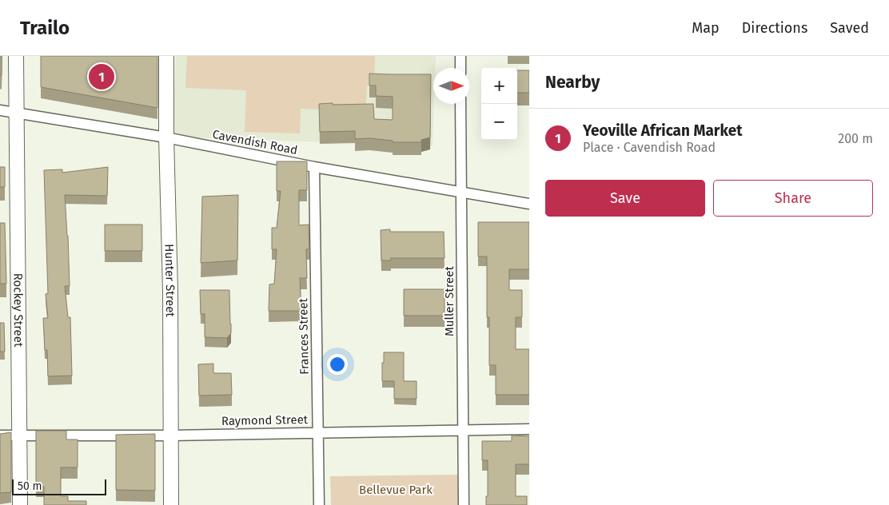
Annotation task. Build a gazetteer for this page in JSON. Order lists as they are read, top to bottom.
{
  "streets": {
    "main road": ["Hunter Street", "Rockey Street"],
    "street": [
      "Cavendish Road",
      "Muller Street",
      "Frances Street",
      "Raymond Street"
    ]
  },
  "crossings": [
    ["Cavendish Road", "Hunter Street"],
    ["Cavendish Road", "Muller Street"],
    ["Cavendish Road", "Rockey Street"],
    ["Cavendish Road", "Frances Street"],
    ["Hunter Street", "Raymond Street"],
    ["Muller Street", "Raymond Street"],
    ["Rockey Street", "Raymond Street"],
    ["Frances Street", "Raymond Street"]
  ],
  "parks": ["Bellevue Park"],
  "scale_bar": "50 m",
  "north": "right",
  "page": {
    "header": "Trailo",
    "nav": ["Map", "Directions", "Saved"],
    "heading": "Nearby",
    "pins": "1",
    "map_buttons": ["+", "−"],
    "list": [
      {
        "mark": "1",
        "name": "Yeoville African Market",
        "note": "Place · Cavendish Road",
        "value": "200 m"
      }
    ],
    "buttons": ["Save", "Share"],
    "scale": "50 m"
  }
}
